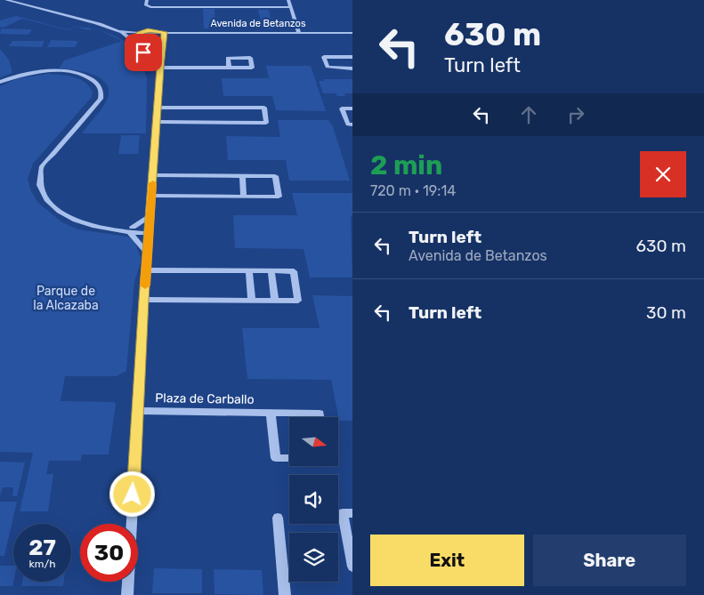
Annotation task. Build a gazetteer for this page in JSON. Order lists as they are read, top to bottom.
{
  "streets": {
    "street": ["Avenida de Betanzos", "Plaza de Carballo"]
  },
  "parks": ["Parque de la Alcazaba"],
  "north": "right",
  "page": {
    "turn": ["630 m", "Turn left"],
    "heading": ["2 min", "720 m · 19:14"],
    "list": [
      {
        "name": "Turn left",
        "note": "Avenida de Betanzos",
        "value": "630 m"
      },
      {
        "name": "Turn left",
        "value": "30 m"
      }
    ],
    "speed": "27 km/h",
    "limit": "30",
    "buttons": ["Exit", "Share"]
  }
}
